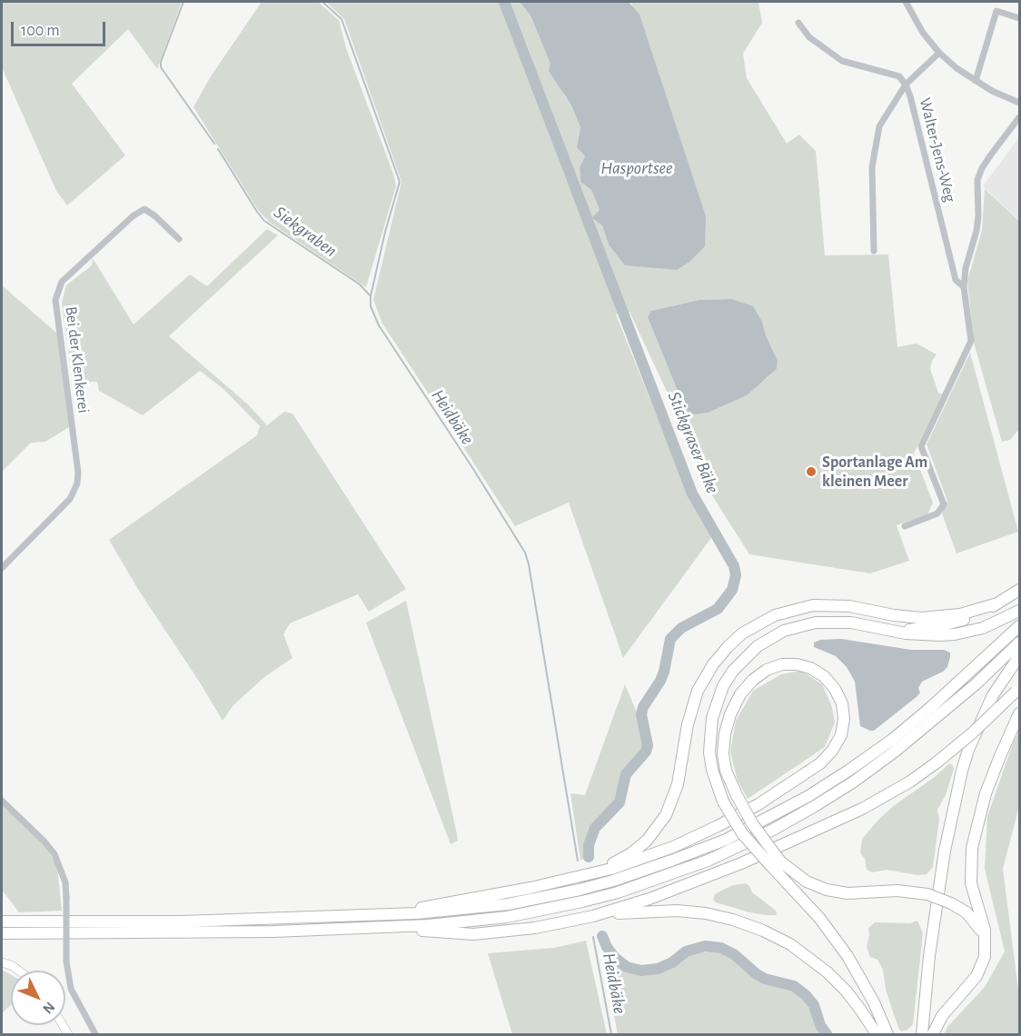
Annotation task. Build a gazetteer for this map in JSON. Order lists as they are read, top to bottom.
{
  "streets": {
    "street": ["Walter-Jens-Weg", "Bei der Klenkerei"]
  },
  "water": [
    "Hasportsee",
    "Siekgraben",
    "Heidbäke",
    "Stickgraser Bäke"
  ],
  "places": ["Sportanlage Am kleinen Meer"],
  "scale_bar": "100 m",
  "north": "bottom right"
}
